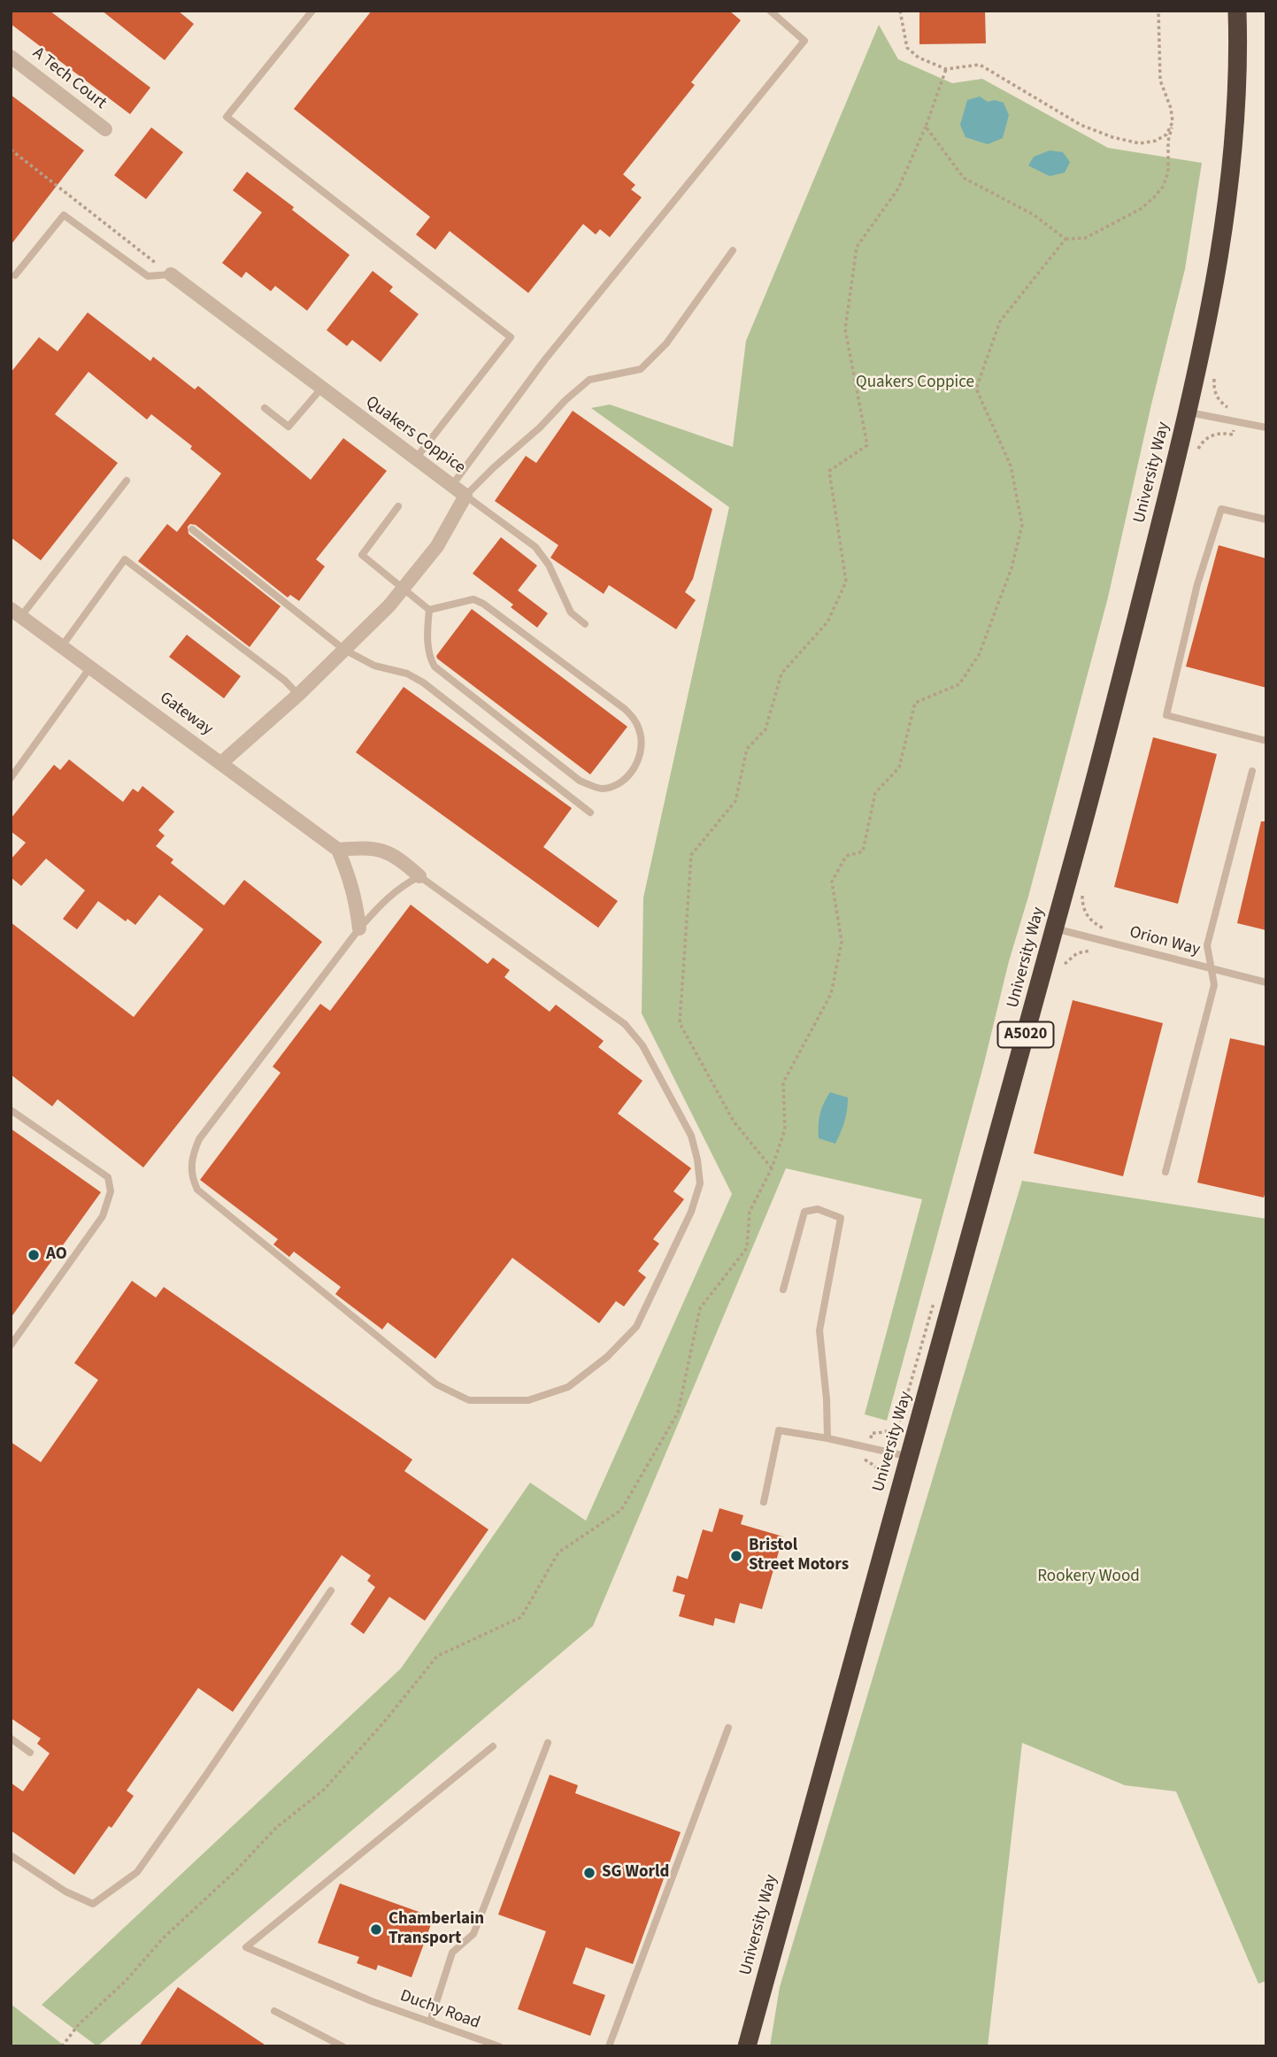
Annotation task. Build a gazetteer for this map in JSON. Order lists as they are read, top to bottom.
{
  "streets": {
    "highway": ["University Way", "A5020"],
    "street": ["A Tech Court", "Quakers Coppice", "Gateway"],
    "lane": ["Orion Way", "Duchy Road"]
  },
  "crossings": [
    ["Quakers Coppice", "Gateway"],
    ["University Way", "Orion Way"]
  ],
  "parks": ["Quakers Coppice", "Rookery Wood"],
  "places": [
    "AO",
    "Bristol Street Motors",
    "SG World",
    "Chamberlain Transport"
  ]
}
